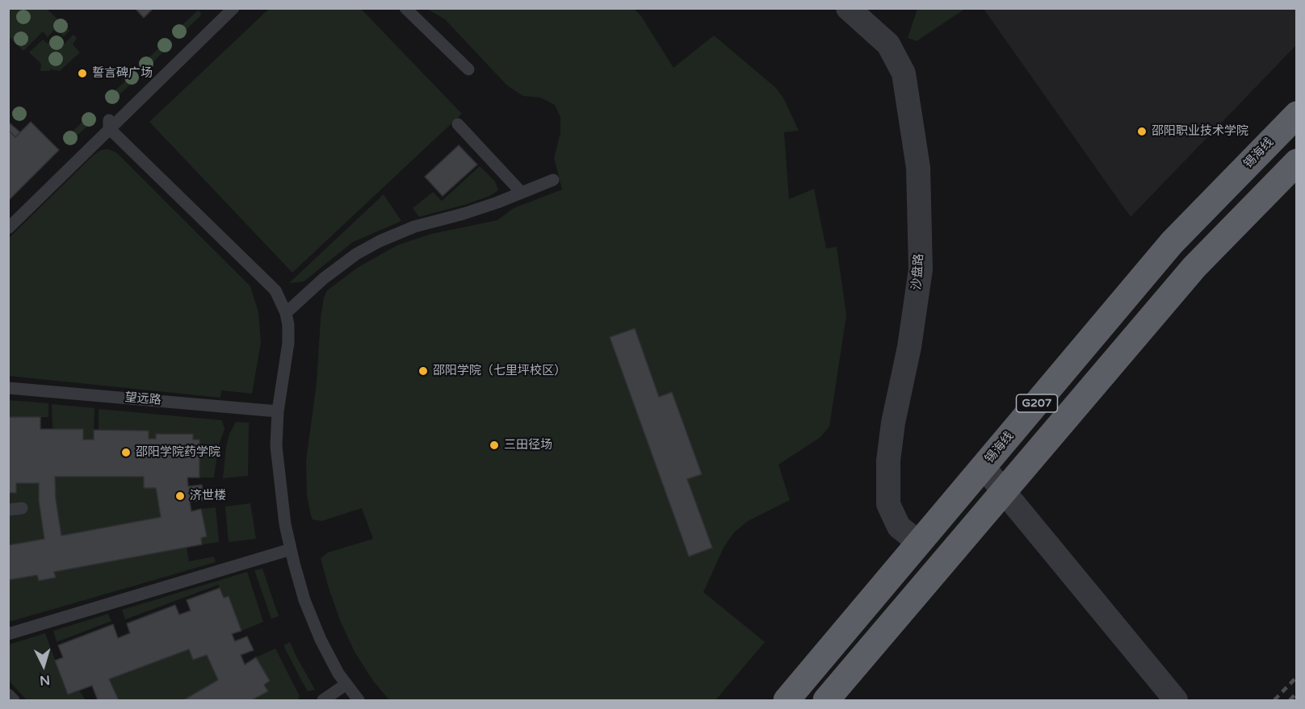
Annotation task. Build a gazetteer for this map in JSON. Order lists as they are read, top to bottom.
{
  "streets": {
    "highway": ["锡海线", "G207"],
    "street": ["沙盘路"],
    "lane": ["望远路"]
  },
  "crossings": [
    ["锡海线", "沙盘路"]
  ],
  "places": [
    "誓言碑广场",
    "邵阳职业技术学院",
    "邵阳学院（七里坪校区）",
    "三田径场",
    "邵阳学院药学院",
    "济世楼"
  ],
  "north": "bottom"
}
